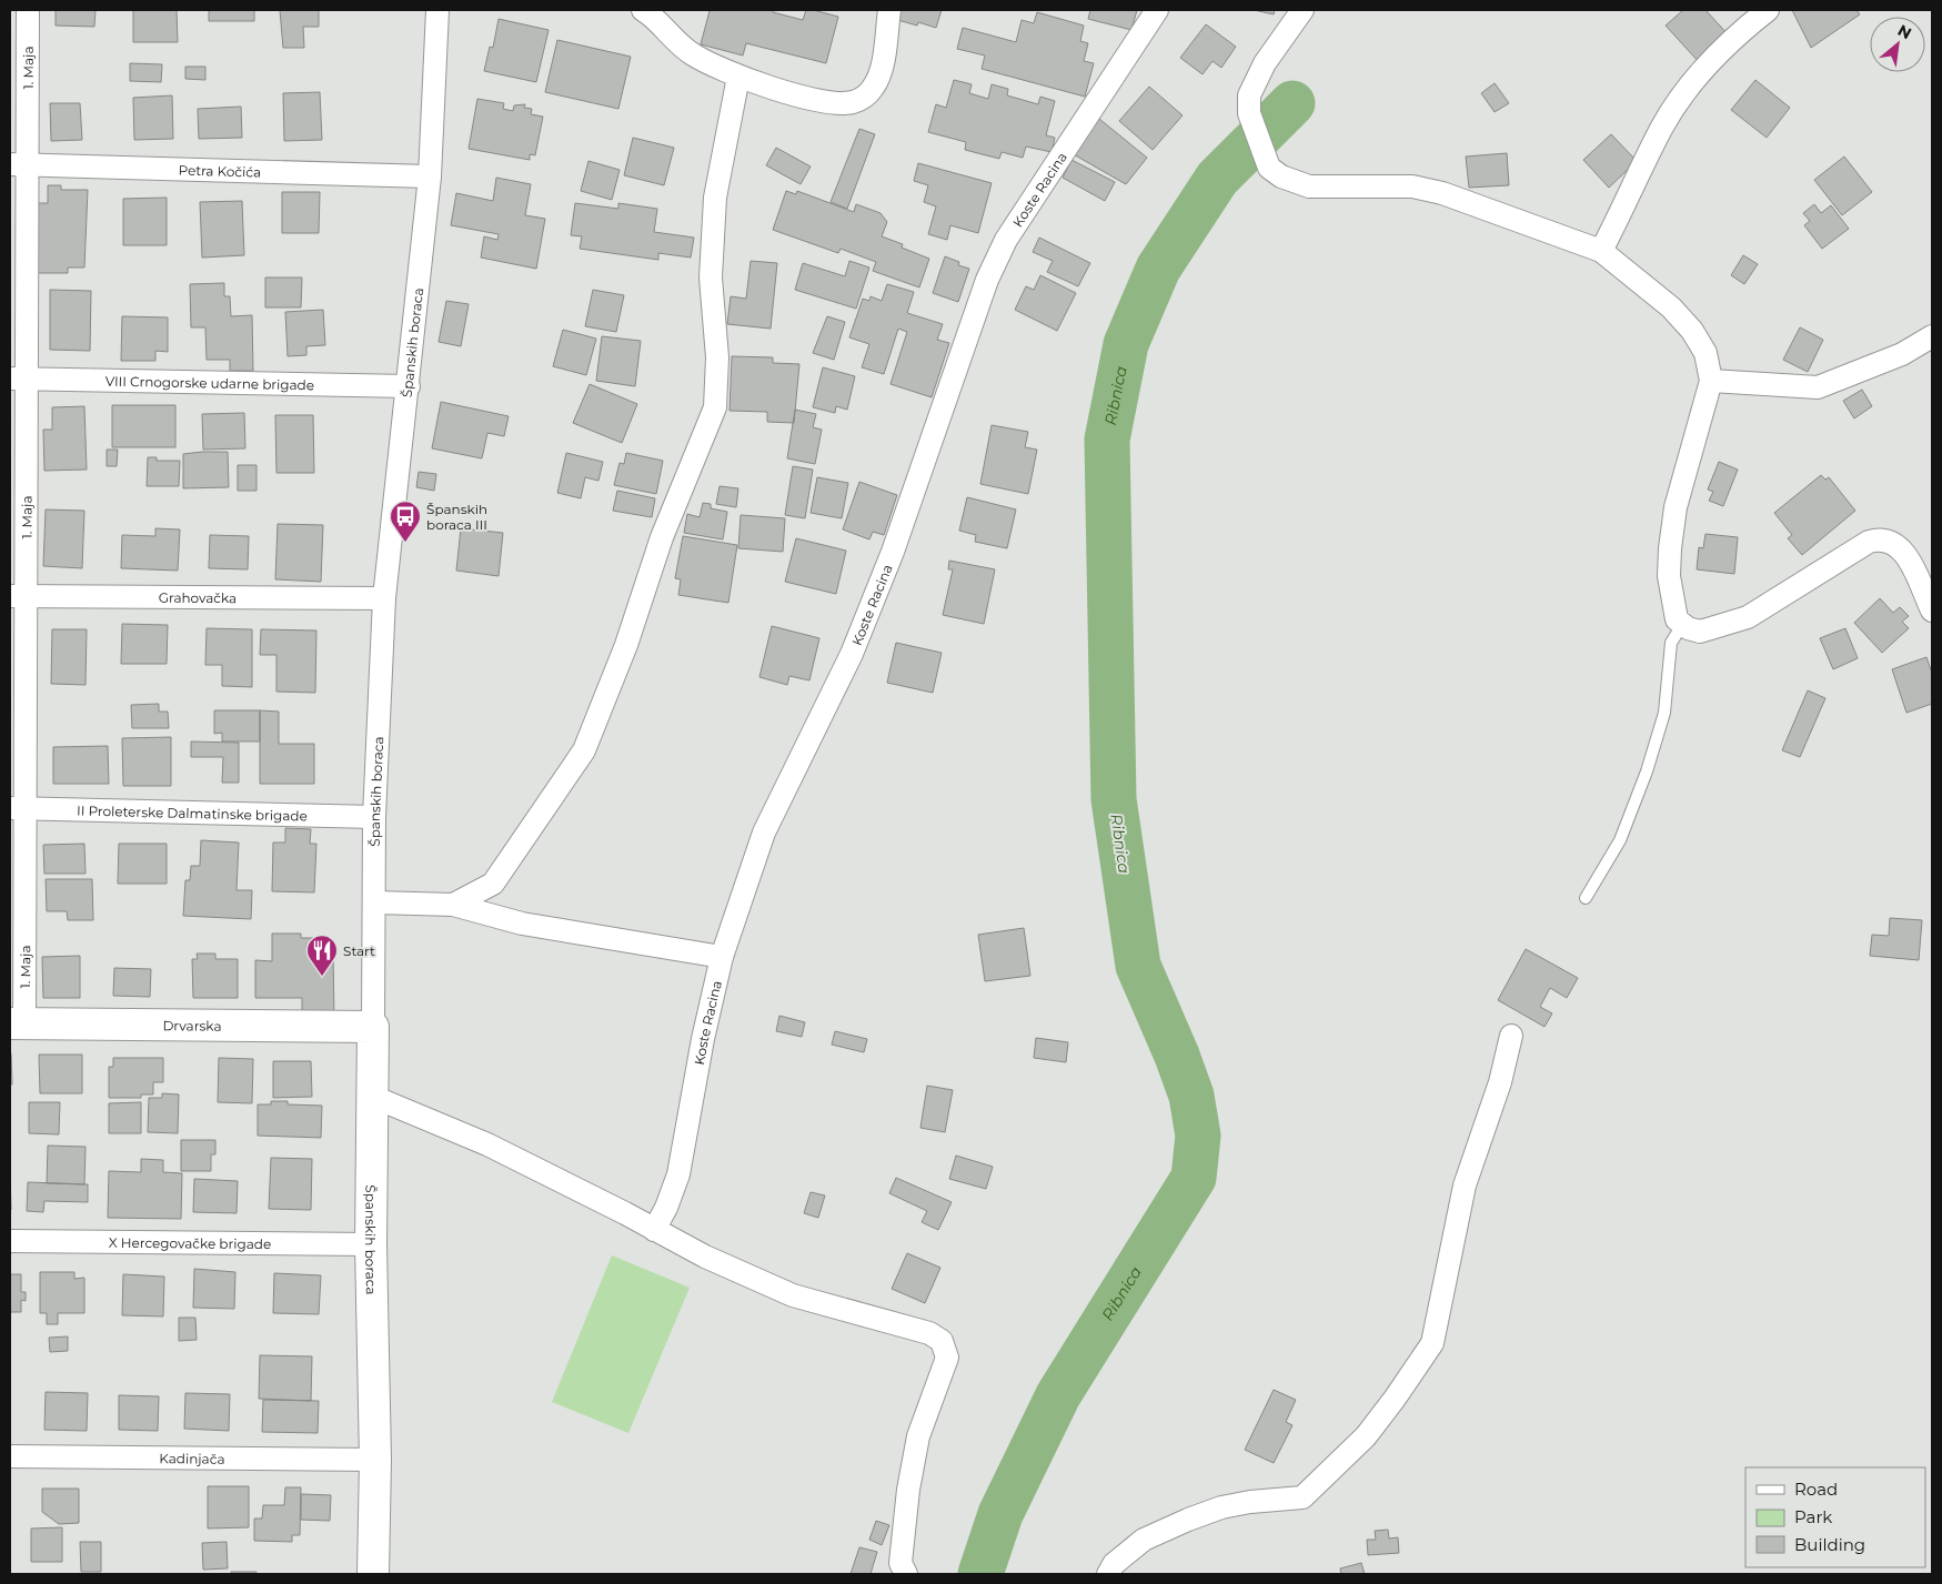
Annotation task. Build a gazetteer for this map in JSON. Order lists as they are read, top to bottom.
{
  "streets": {
    "main road": ["Španskih boraca", "Drvarska"],
    "street": [
      "1. Maja",
      "Petra Kočića",
      "Koste Racina",
      "VIII Crnogorske udarne brigade",
      "Grahovačka",
      "II Proleterske Dalmatinske brigade",
      "X Hercegovačke brigade",
      "Kadinjača"
    ]
  },
  "crossings": [
    ["1. Maja", "Petra Kočića"],
    ["1. Maja", "VIII Crnogorske udarne brigade"],
    ["1. Maja", "Grahovačka"],
    ["1. Maja", "II Proleterske Dalmatinske brigade"],
    ["1. Maja", "Drvarska"],
    ["Petra Kočića", "Španskih boraca"],
    ["Španskih boraca", "VIII Crnogorske udarne brigade"],
    ["Španskih boraca", "Grahovačka"],
    ["Španskih boraca", "II Proleterske Dalmatinske brigade"],
    ["Španskih boraca", "Drvarska"],
    ["Španskih boraca", "X Hercegovačke brigade"],
    ["Španskih boraca", "Kadinjača"]
  ],
  "water": ["Ribnica"],
  "places": {
    "bus stop": ["Španskih boraca III"],
    "restaurant": ["Start"]
  },
  "legend": ["Road", "Park", "Building"],
  "north": "top right"
}
